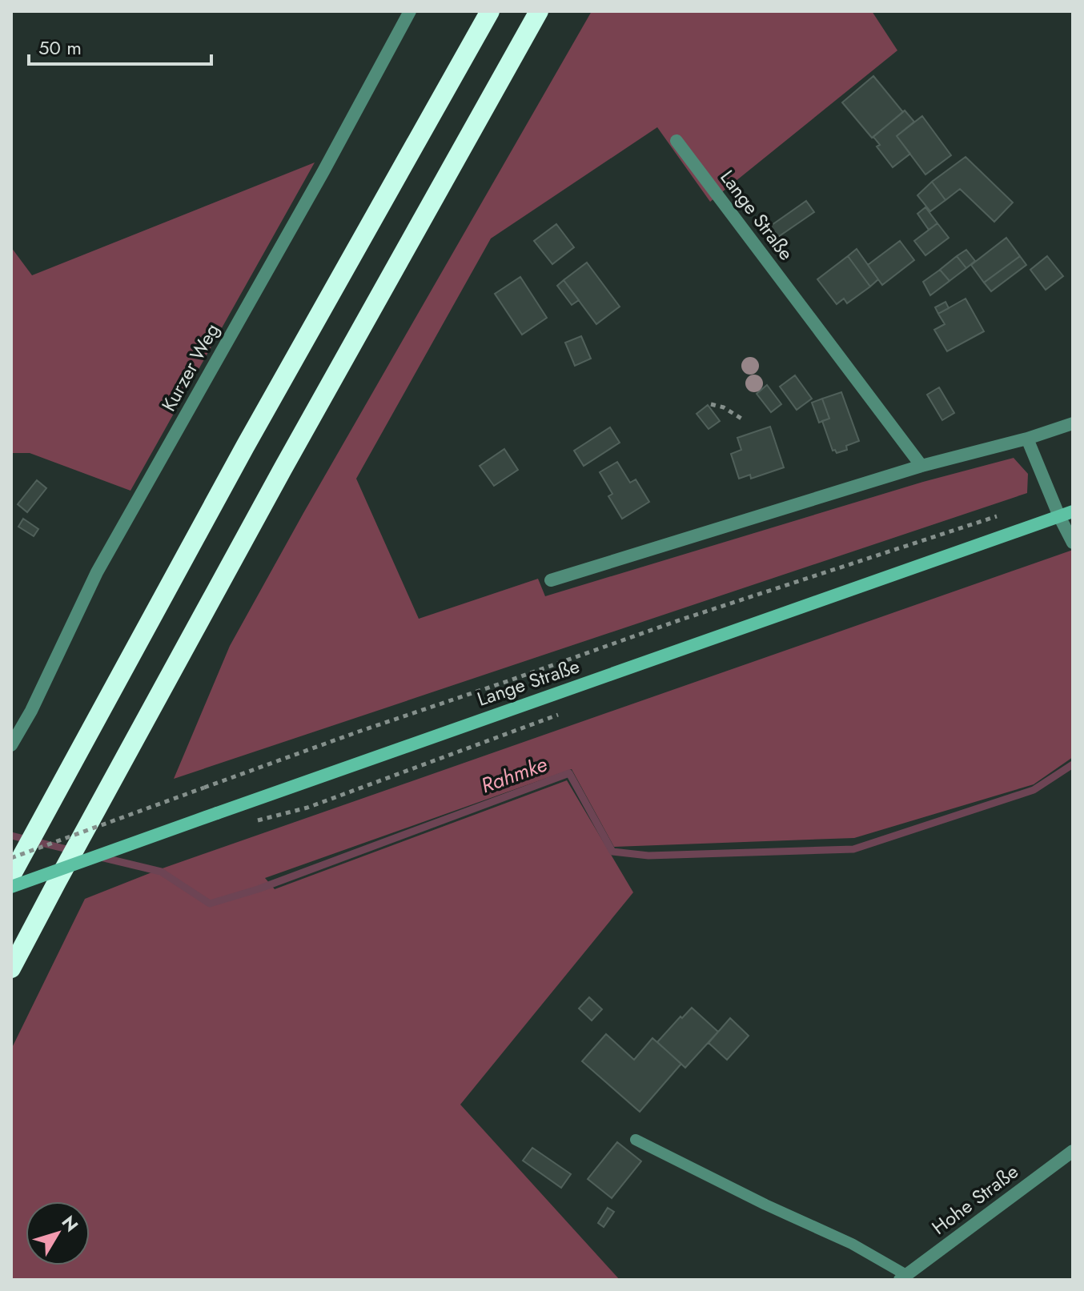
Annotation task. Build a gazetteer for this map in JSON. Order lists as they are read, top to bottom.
{
  "streets": {
    "street": ["Lange Straße", "Kurzer Weg", "Hohe Straße"]
  },
  "water": ["Rahmke"],
  "scale_bar": "50 m",
  "north": "top right"
}
